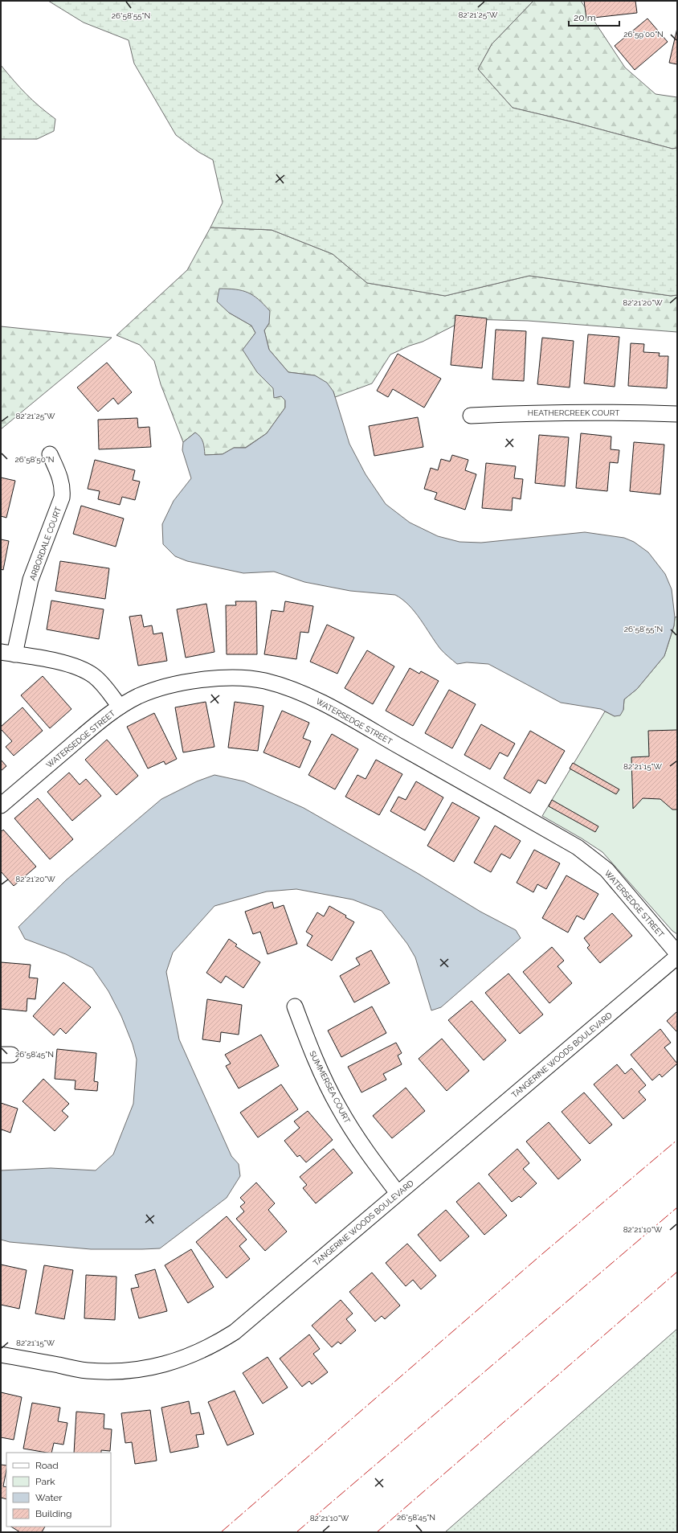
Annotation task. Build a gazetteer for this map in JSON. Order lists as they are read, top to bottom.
{
  "streets": {
    "street": [
      "HEATHERCREEK COURT",
      "ARBORDALE COURT",
      "WATERSEDGE STREET",
      "TANGERINE WOODS BOULEVARD",
      "SUMMERSEA COURT"
    ]
  },
  "crossings": [
    ["TANGERINE WOODS BOULEVARD", "SUMMERSEA COURT"]
  ],
  "legend": [
    "Road",
    "Park",
    "Water",
    "Building"
  ],
  "scale_bar": "20 m",
  "coordinates": [
    "82°21'25\"W",
    "26°58'55\"N",
    "26°59'00\"N",
    "82°21'20\"W",
    "26°58'50\"N",
    "82°21'15\"W",
    "26°58'45\"N",
    "82°21'10\"W"
  ]
}
